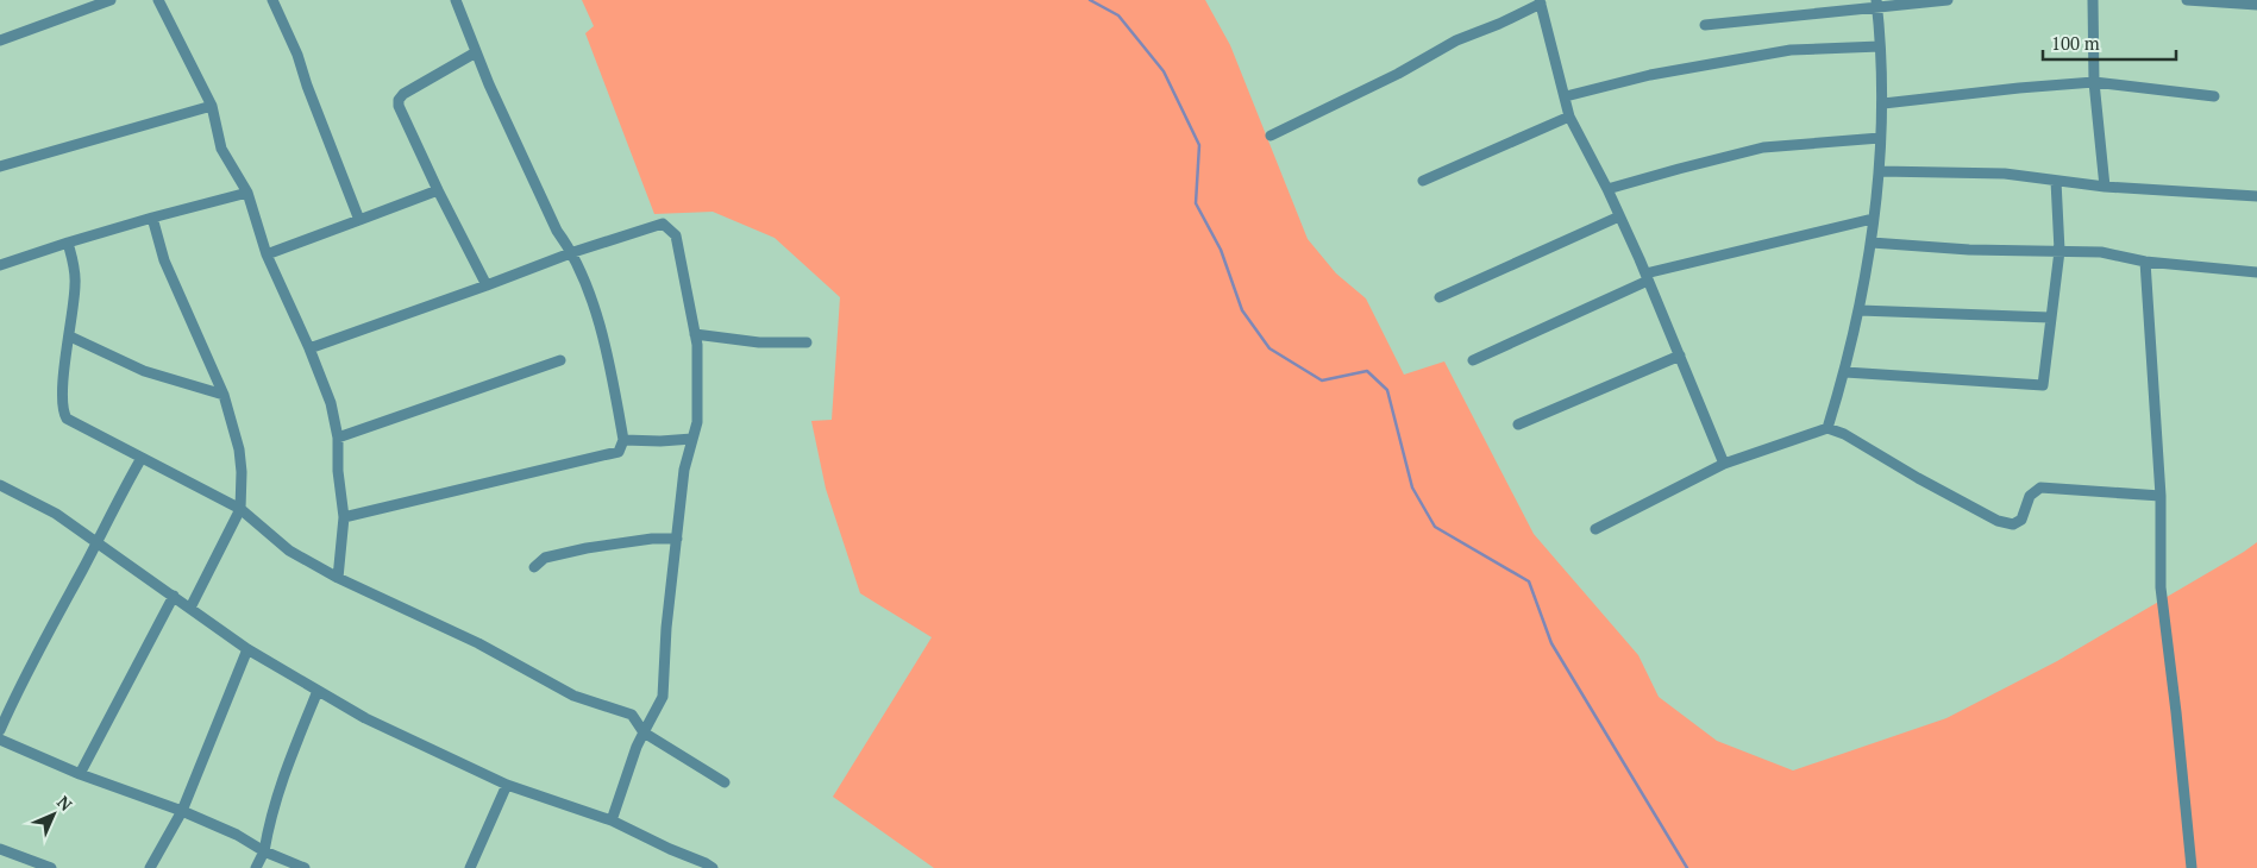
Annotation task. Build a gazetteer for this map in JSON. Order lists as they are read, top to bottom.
{
  "scale_bar": "100 m",
  "north": "top right"
}
